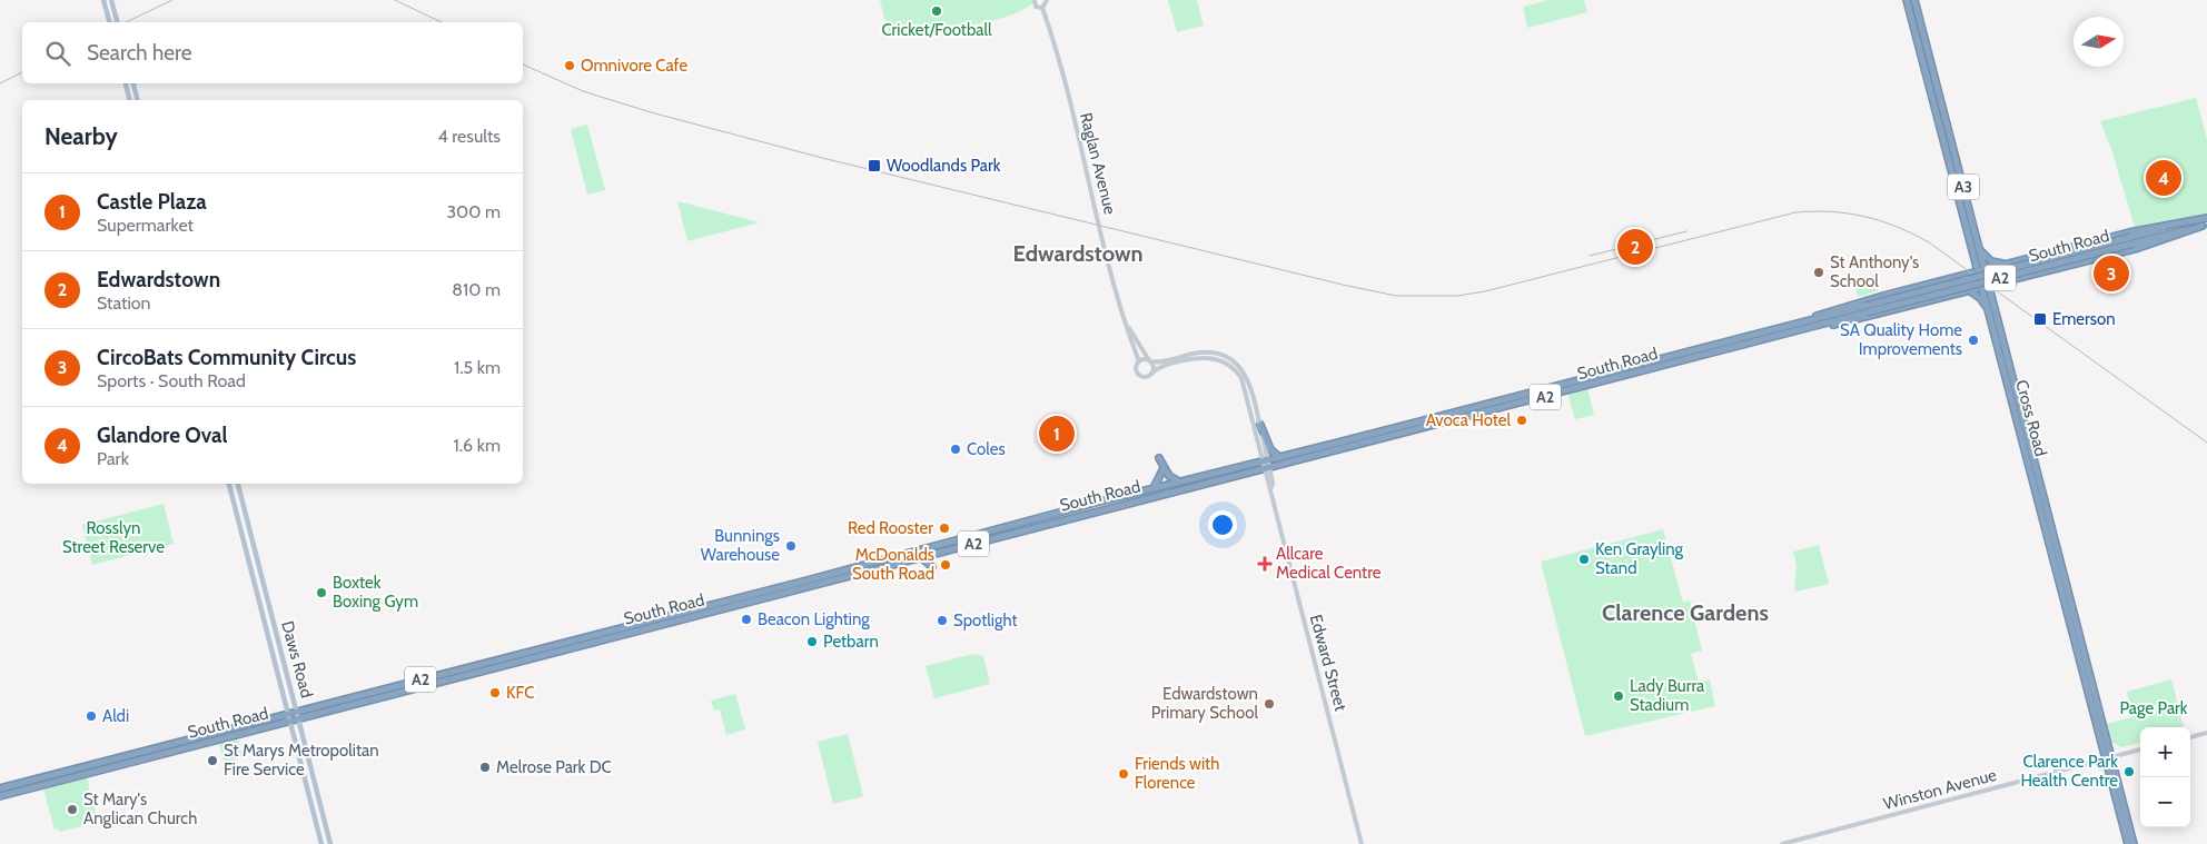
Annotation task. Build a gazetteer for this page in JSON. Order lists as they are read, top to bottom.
{
  "streets": {
    "highway": [
      "A3",
      "South Road",
      "A2",
      "Cross Road"
    ],
    "main road": ["Daws Road"],
    "street": ["Raglan Avenue", "Edward Street", "Winston Avenue"]
  },
  "crossings": [
    ["South Road", "Daws Road"],
    ["South Road", "Edward Street"],
    ["Cross Road", "Winston Avenue"]
  ],
  "districts": ["Edwardstown", "Clarence Gardens"],
  "parks": ["Rosslyn Street Reserve", "Page Park"],
  "places": {
    "other": [
      "Cricket/Football",
      "Omnivore Cafe",
      "St Anthony's School",
      "SA Quality Home Improvements",
      "Avoca Hotel",
      "Coles",
      "Red Rooster",
      "Bunnings Warehouse",
      "Ken Grayling Stand",
      "McDonalds South Road",
      "Boxtek Boxing Gym",
      "Beacon Lighting",
      "Spotlight",
      "Petbarn",
      "KFC",
      "Lady Burra Stadium",
      "Edwardstown Primary School",
      "Aldi",
      "St Marys Metropolitan Fire Service",
      "Melrose Park DC",
      "Clarence Park Health Centre",
      "Friends with Florence",
      "St Mary's Anglican Church"
    ],
    "transit": ["Woodlands Park", "Emerson"],
    "health": ["Allcare Medical Centre"]
  },
  "north": "right",
  "page": {
    "search": "Search here",
    "heading": ["Nearby", "4 results"],
    "pins": [
      "4",
      "2",
      "3",
      "1"
    ],
    "list": [
      {
        "mark": "1",
        "name": "Castle Plaza",
        "note": "Supermarket",
        "value": "300 m"
      },
      {
        "mark": "2",
        "name": "Edwardstown",
        "note": "Station",
        "value": "810 m"
      },
      {
        "mark": "3",
        "name": "CircoBats Community Circus",
        "note": "Sports · South Road",
        "value": "1.5 km"
      },
      {
        "mark": "4",
        "name": "Glandore Oval",
        "note": "Park",
        "value": "1.6 km"
      }
    ],
    "map_buttons": ["+", "−"]
  }
}
